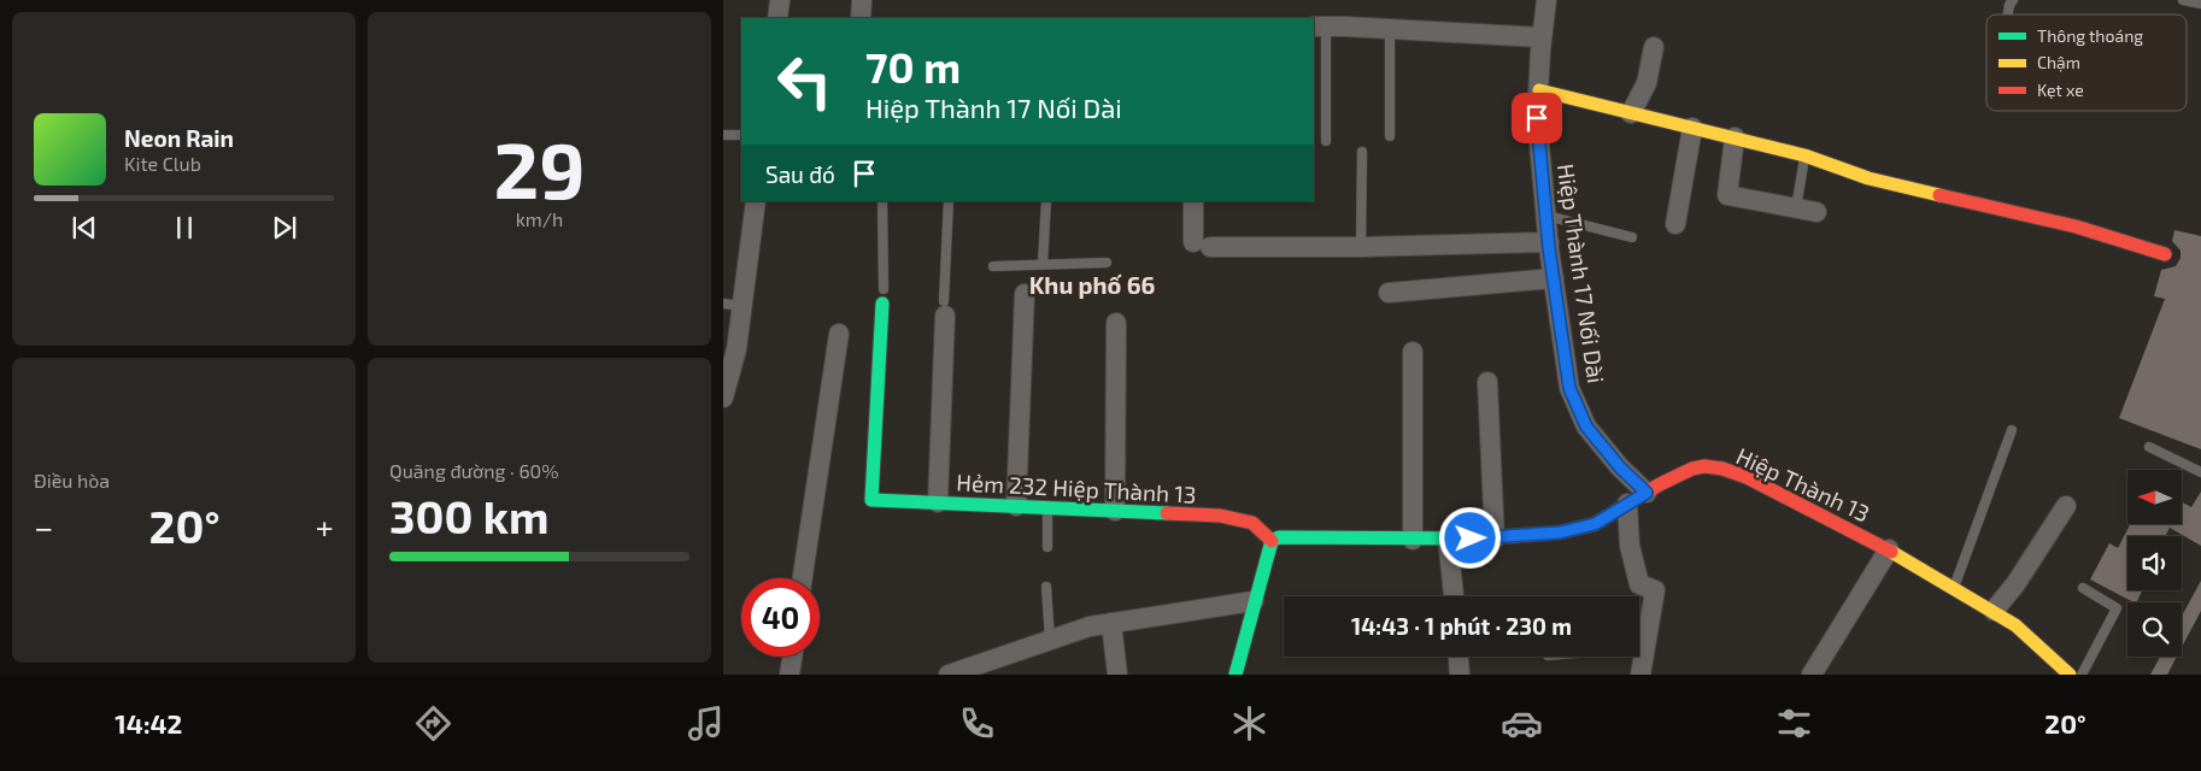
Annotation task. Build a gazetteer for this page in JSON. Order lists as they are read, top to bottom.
{
  "streets": {
    "street": ["Hiệp Thành 17 Nối Dài", "Hiệp Thành 13", "Hẻm 232 Hiệp Thành 13"]
  },
  "crossings": [
    ["Hiệp Thành 17 Nối Dài", "Hiệp Thành 13"],
    ["Hiệp Thành 13", "Hẻm 232 Hiệp Thành 13"]
  ],
  "districts": ["Khu phố 66"],
  "legend": ["Thông thoáng", "Chậm", "Kẹt xe"],
  "north": "left",
  "page": {
    "tile": [
      ["29", "km/h"],
      "Điều hòa",
      ["Quãng đường · 60%", "300 km"]
    ],
    "turn": ["70 m", "Hiệp Thành 17 Nối Dài"],
    "song": ["Neon Rain", "Kite Club"],
    "then": "Sau đó",
    "heat": ["−", "20°", "+"],
    "limit": "40",
    "trip": "14:43 · 1 phút · 230 m",
    "tabs": ["14:42", "20°"]
  }
}
